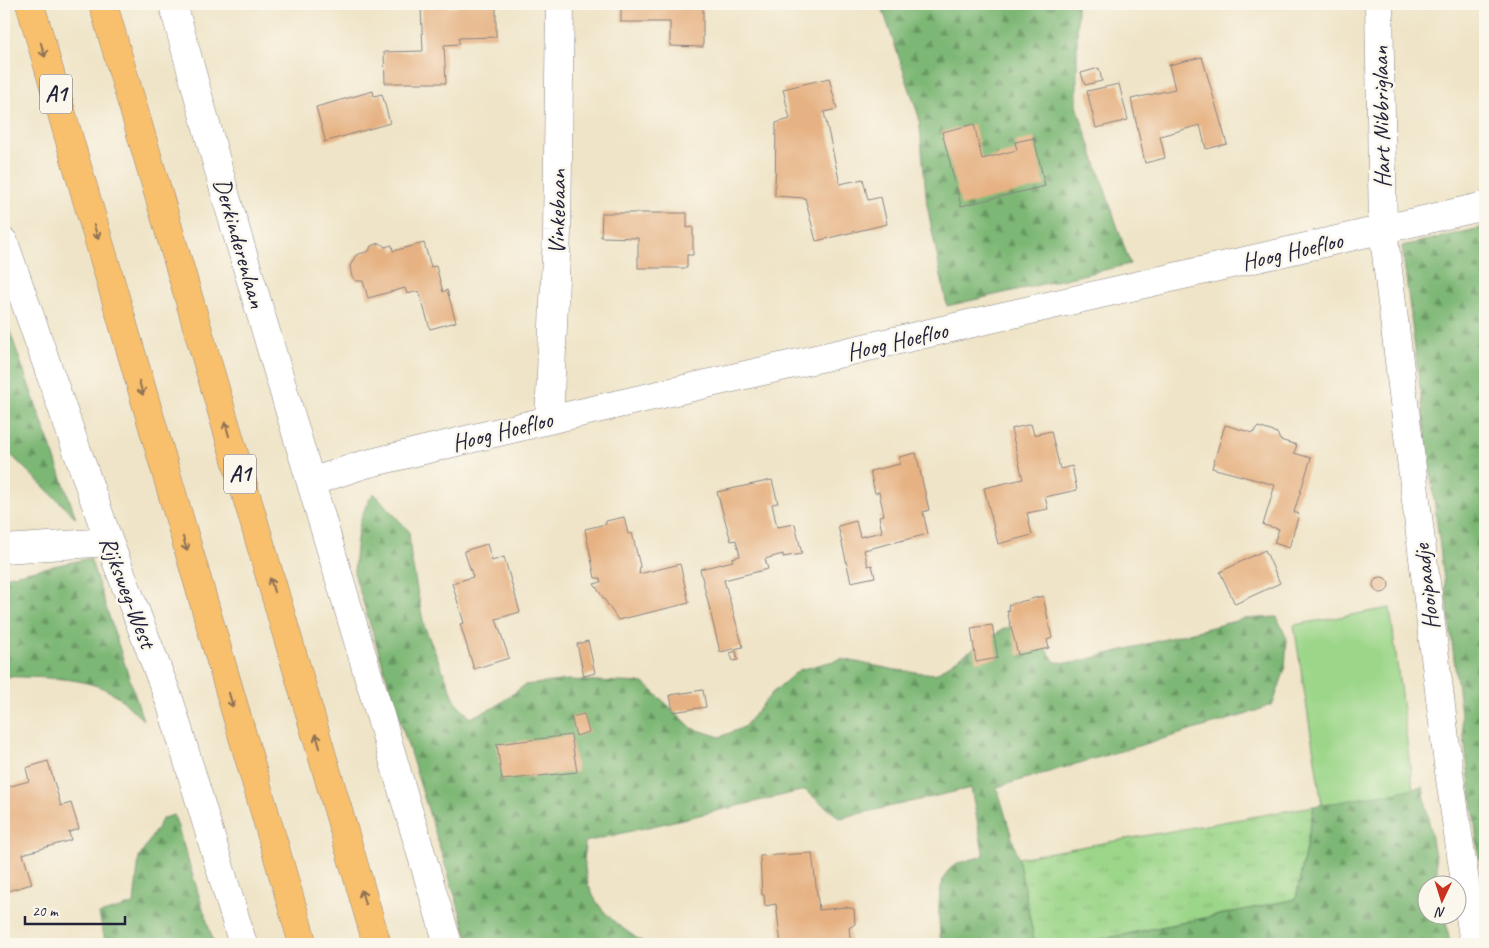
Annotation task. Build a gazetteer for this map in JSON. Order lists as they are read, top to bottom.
{
  "streets": {
    "highway": ["A1"],
    "street": [
      "Hart Nibbriglaan",
      "Vinkebaan",
      "Derkinderenlaan",
      "Hoog Hoefloo",
      "Hooipaadje",
      "Rijksweg-West"
    ]
  },
  "crossings": [
    ["Hart Nibbriglaan", "Hoog Hoefloo"],
    ["Hart Nibbriglaan", "Hooipaadje"],
    ["Vinkebaan", "Hoog Hoefloo"],
    ["Derkinderenlaan", "Hoog Hoefloo"],
    ["Hoog Hoefloo", "Hooipaadje"]
  ],
  "scale_bar": "20 m",
  "north": "bottom"
}
